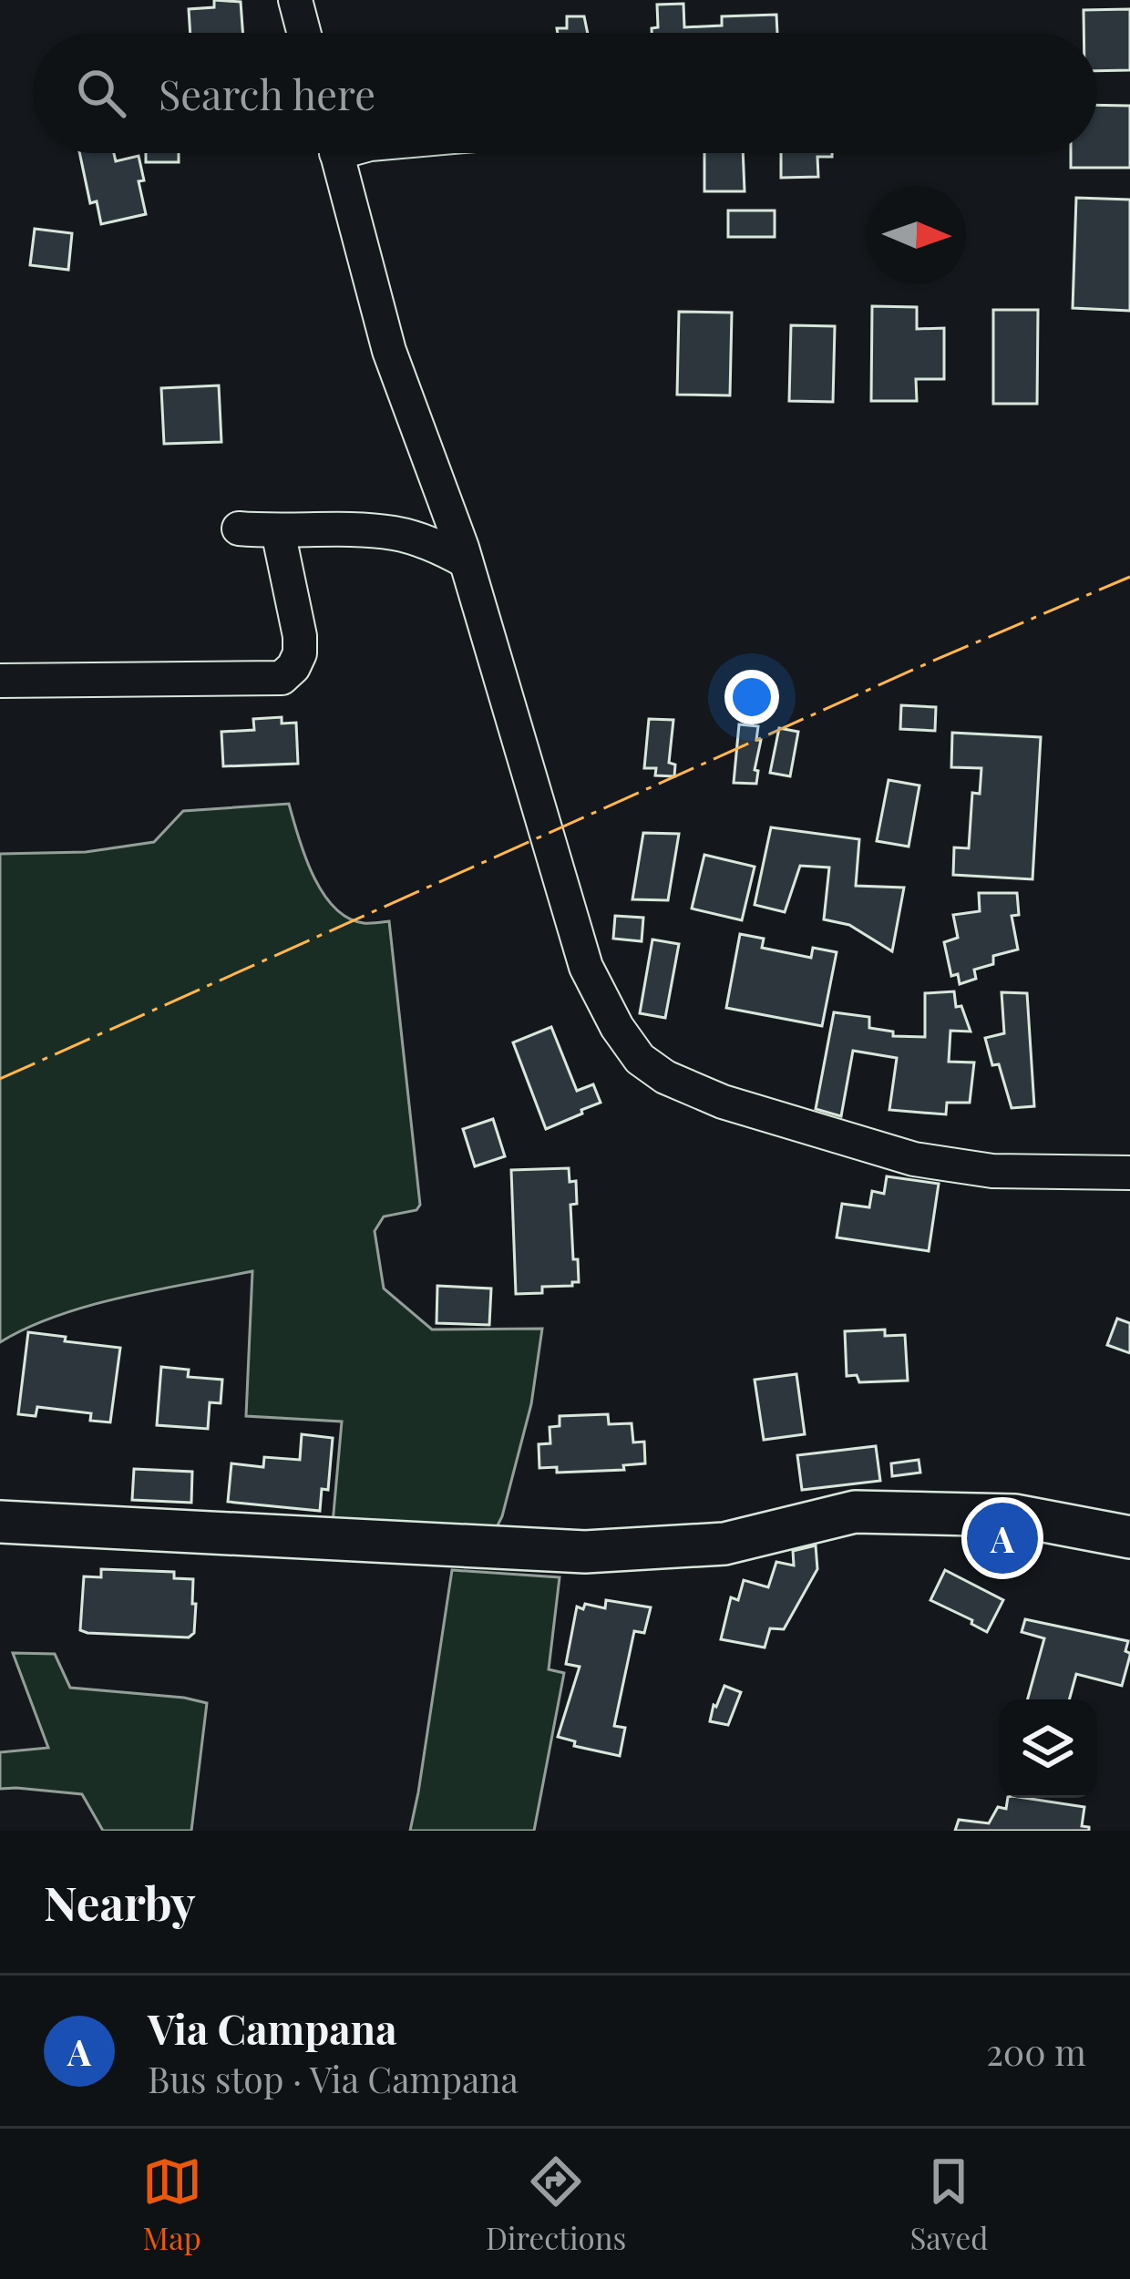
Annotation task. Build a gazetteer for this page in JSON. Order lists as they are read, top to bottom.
{
  "north": "right",
  "page": {
    "search": "Search here",
    "pins": "A",
    "heading": "Nearby",
    "list": [
      {
        "mark": "A",
        "name": "Via Campana",
        "note": "Bus stop · Via Campana",
        "value": "200 m"
      }
    ],
    "nav": ["Map", "Directions", "Saved"]
  }
}
